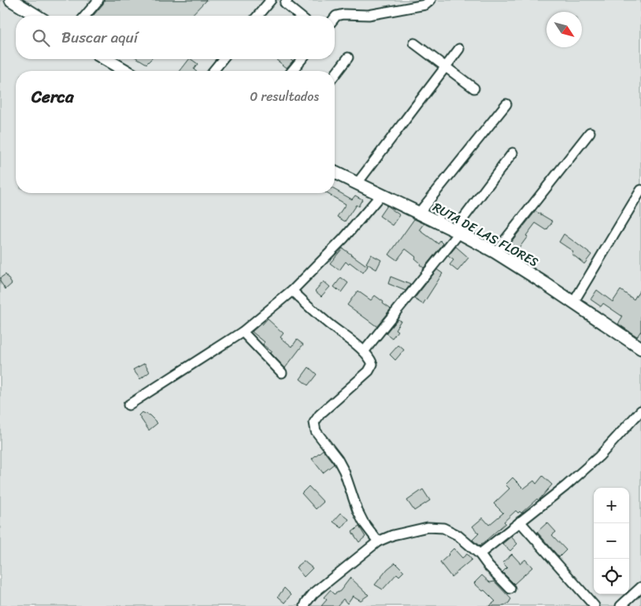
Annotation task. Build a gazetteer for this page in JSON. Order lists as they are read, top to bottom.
{
  "streets": {
    "main road": ["RUTA DE LAS FLORES"]
  },
  "north": "bottom right",
  "page": {
    "search": "Buscar aquí",
    "heading": ["Cerca", "0 resultados"],
    "map_buttons": ["+", "−"]
  }
}
